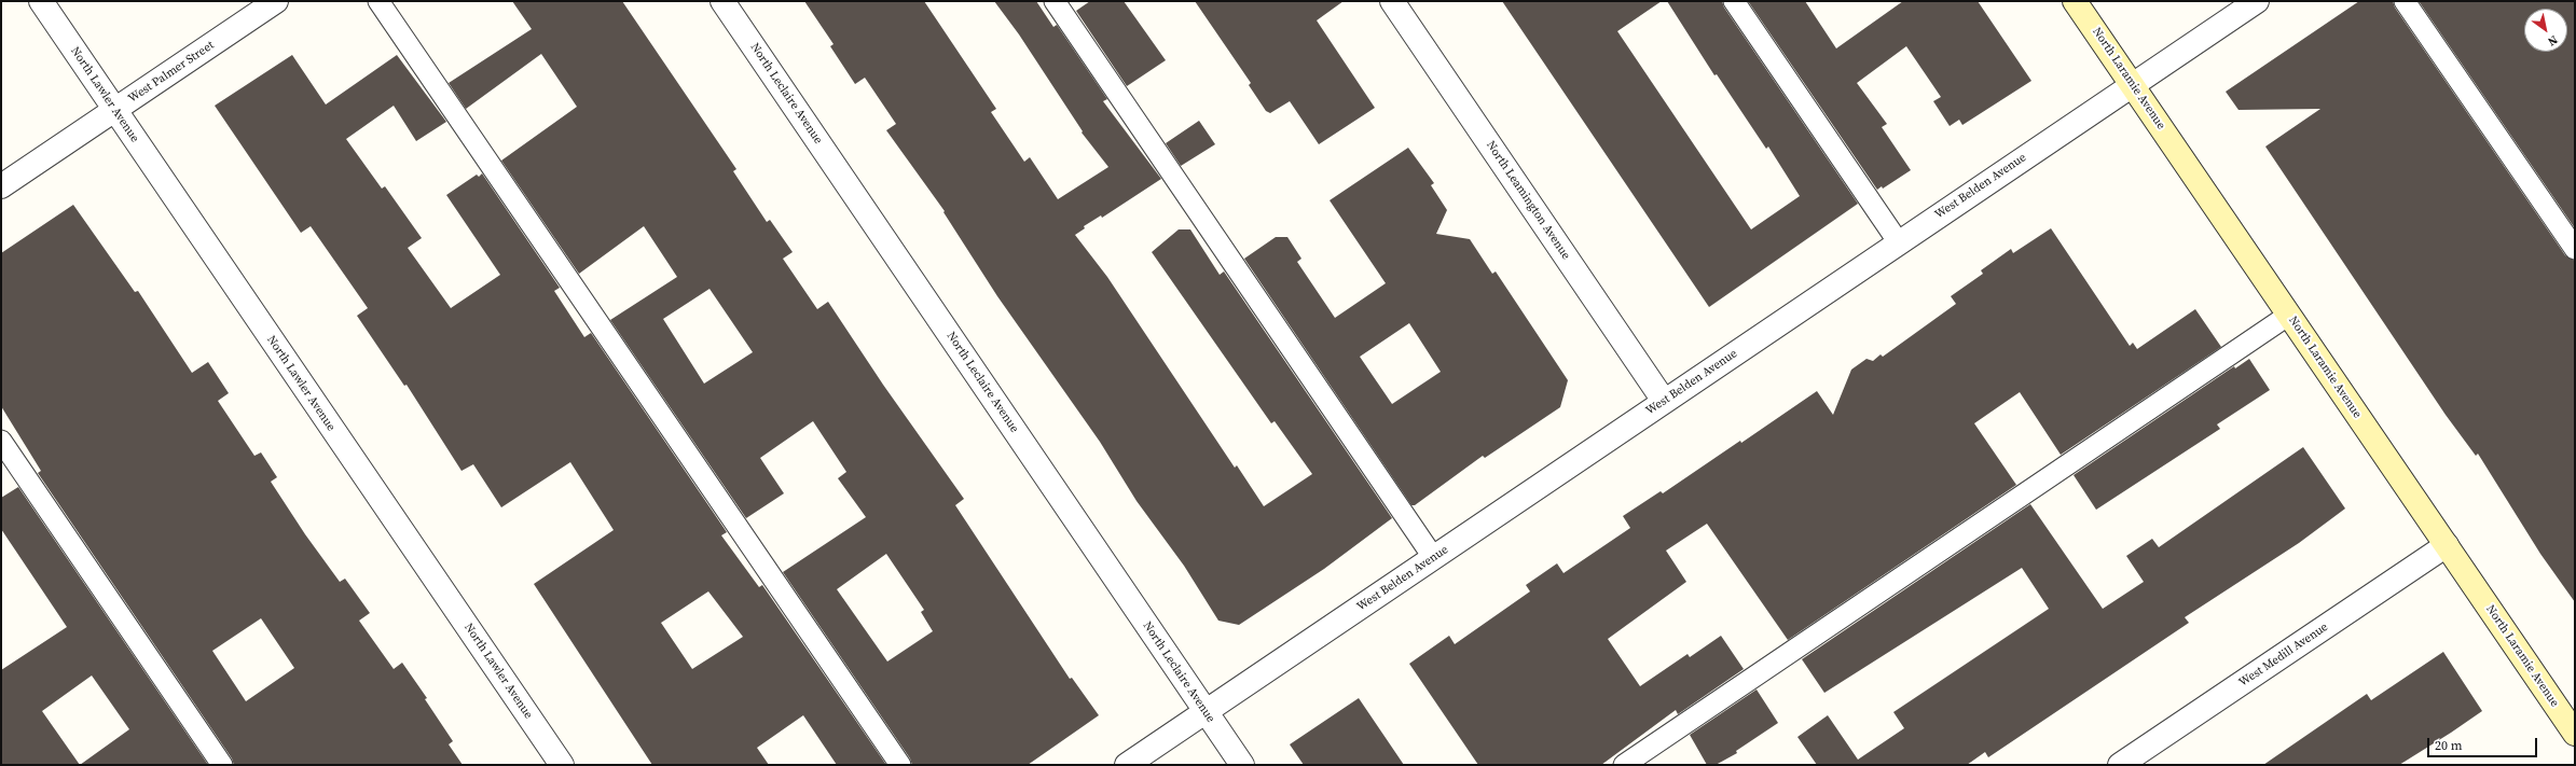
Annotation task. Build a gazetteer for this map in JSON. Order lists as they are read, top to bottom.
{
  "streets": {
    "street": [
      "West Palmer Street",
      "North Laramie Avenue",
      "North Leclaire Avenue",
      "North Lawler Avenue",
      "West Belden Avenue",
      "North Leamington Avenue",
      "West Medill Avenue"
    ]
  },
  "crossings": [
    ["West Palmer Street", "North Lawler Avenue"],
    ["North Laramie Avenue", "West Belden Avenue"],
    ["North Laramie Avenue", "West Medill Avenue"],
    ["North Leclaire Avenue", "West Belden Avenue"],
    ["West Belden Avenue", "North Leamington Avenue"]
  ],
  "scale_bar": "20 m",
  "north": "bottom right"
}
